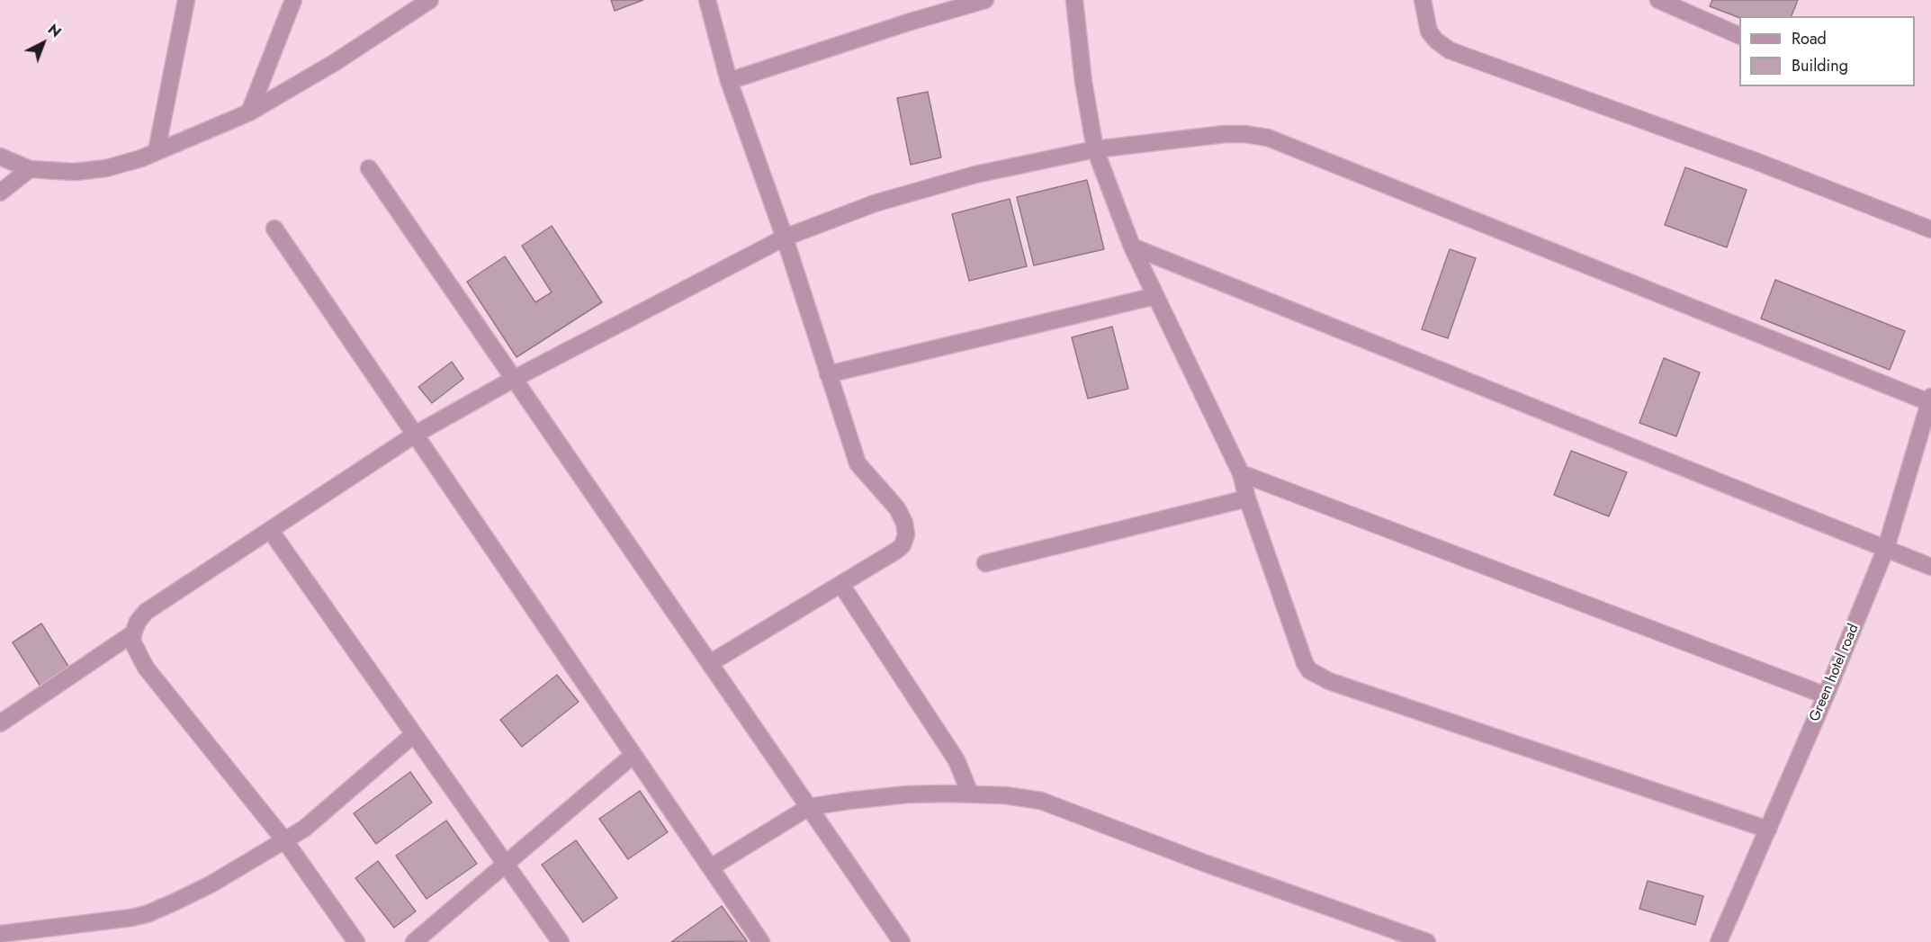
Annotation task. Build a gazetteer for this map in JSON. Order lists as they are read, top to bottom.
{
  "streets": {
    "street": ["Green hotel road"]
  },
  "legend": ["Road", "Building"],
  "north": "top right"
}
